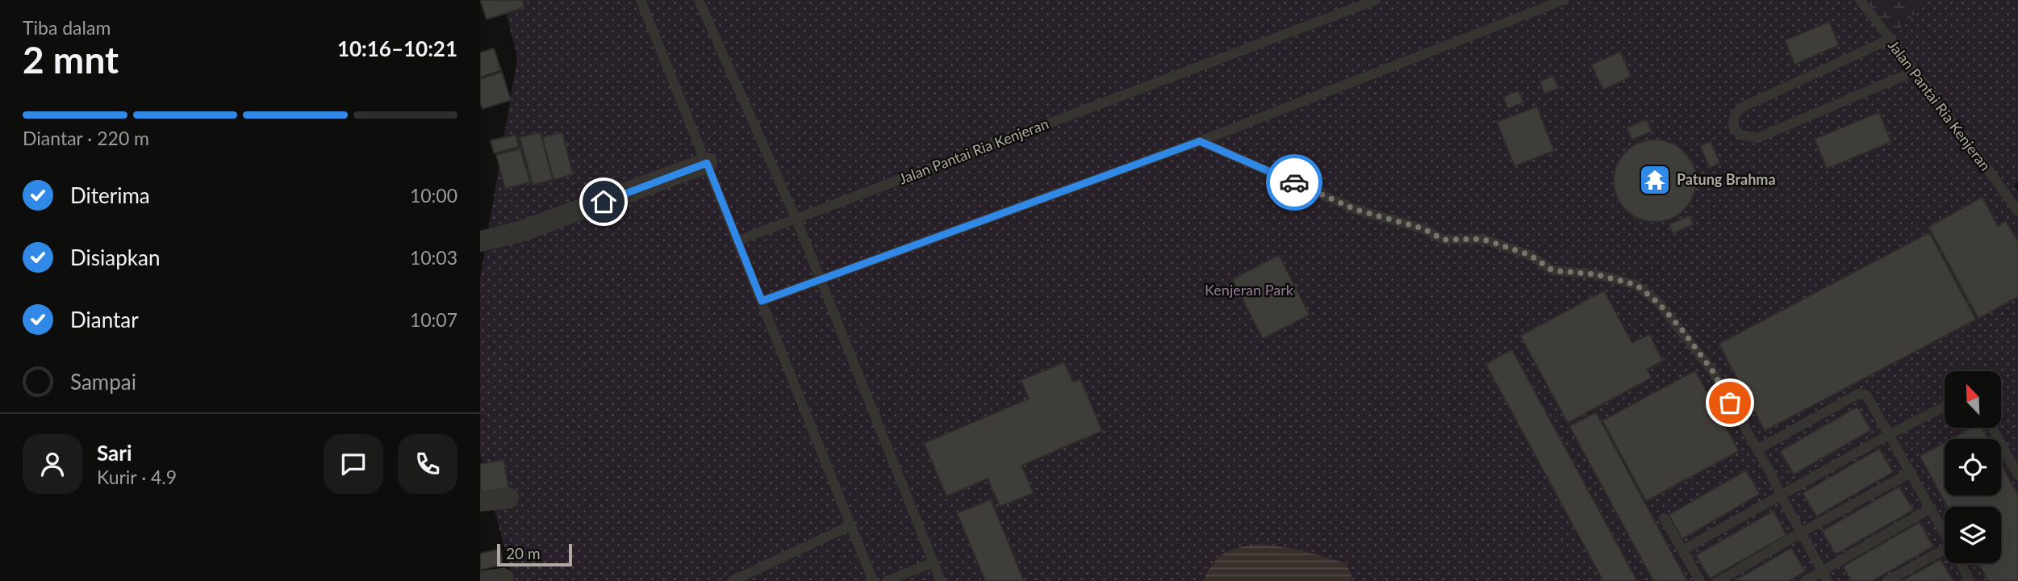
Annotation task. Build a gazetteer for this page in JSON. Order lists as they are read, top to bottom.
{
  "streets": {
    "lane": ["Jalan Pantai Ria Kenjeran"]
  },
  "parks": ["Kenjeran Park"],
  "places": {
    "temple": ["Patung Brahma"]
  },
  "scale_bar": "20 m",
  "north": "top left",
  "page": {
    "heading": ["2 mnt", "Tiba dalam", "10:16–10:21"],
    "panel": ["Sari", "Kurir · 4.9"],
    "bar": "Diantar · 220 m",
    "list": [
      ["Diterima", "10:00"],
      ["Disiapkan", "10:03"],
      ["Diantar", "10:07"],
      "Sampai"
    ],
    "scale": "20 m"
  }
}
